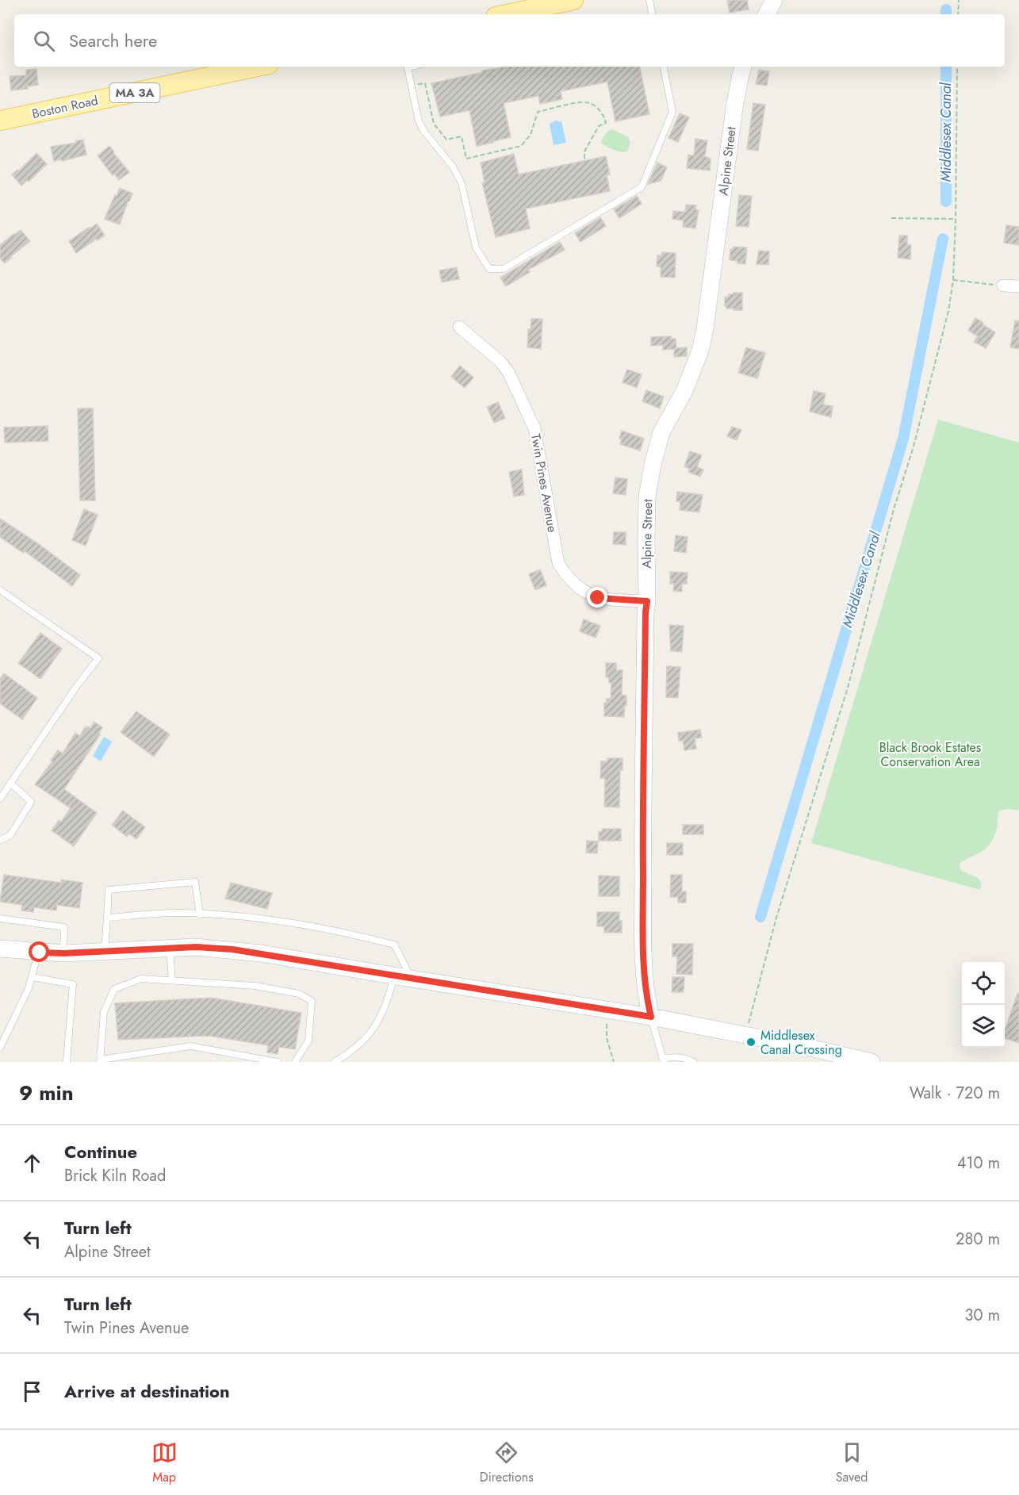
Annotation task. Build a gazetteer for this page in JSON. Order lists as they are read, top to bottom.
{
  "streets": {
    "main road": ["MA 3A", "Boston Road"],
    "street": ["Alpine Street", "Twin Pines Avenue"]
  },
  "crossings": [
    ["Alpine Street", "Twin Pines Avenue"]
  ],
  "water": ["Middlesex Canal"],
  "parks": ["Black Brook Estates Conservation Area"],
  "places": ["Middlesex Canal Crossing"],
  "page": {
    "search": "Search here",
    "heading": ["9 min", "Walk · 720 m"],
    "list": [
      ["Continue", "Brick Kiln Road", "410 m"],
      ["Turn left", "Alpine Street", "280 m"],
      ["Turn left", "Twin Pines Avenue", "30 m"],
      "Arrive at destination"
    ],
    "nav": ["Map", "Directions", "Saved"]
  }
}
